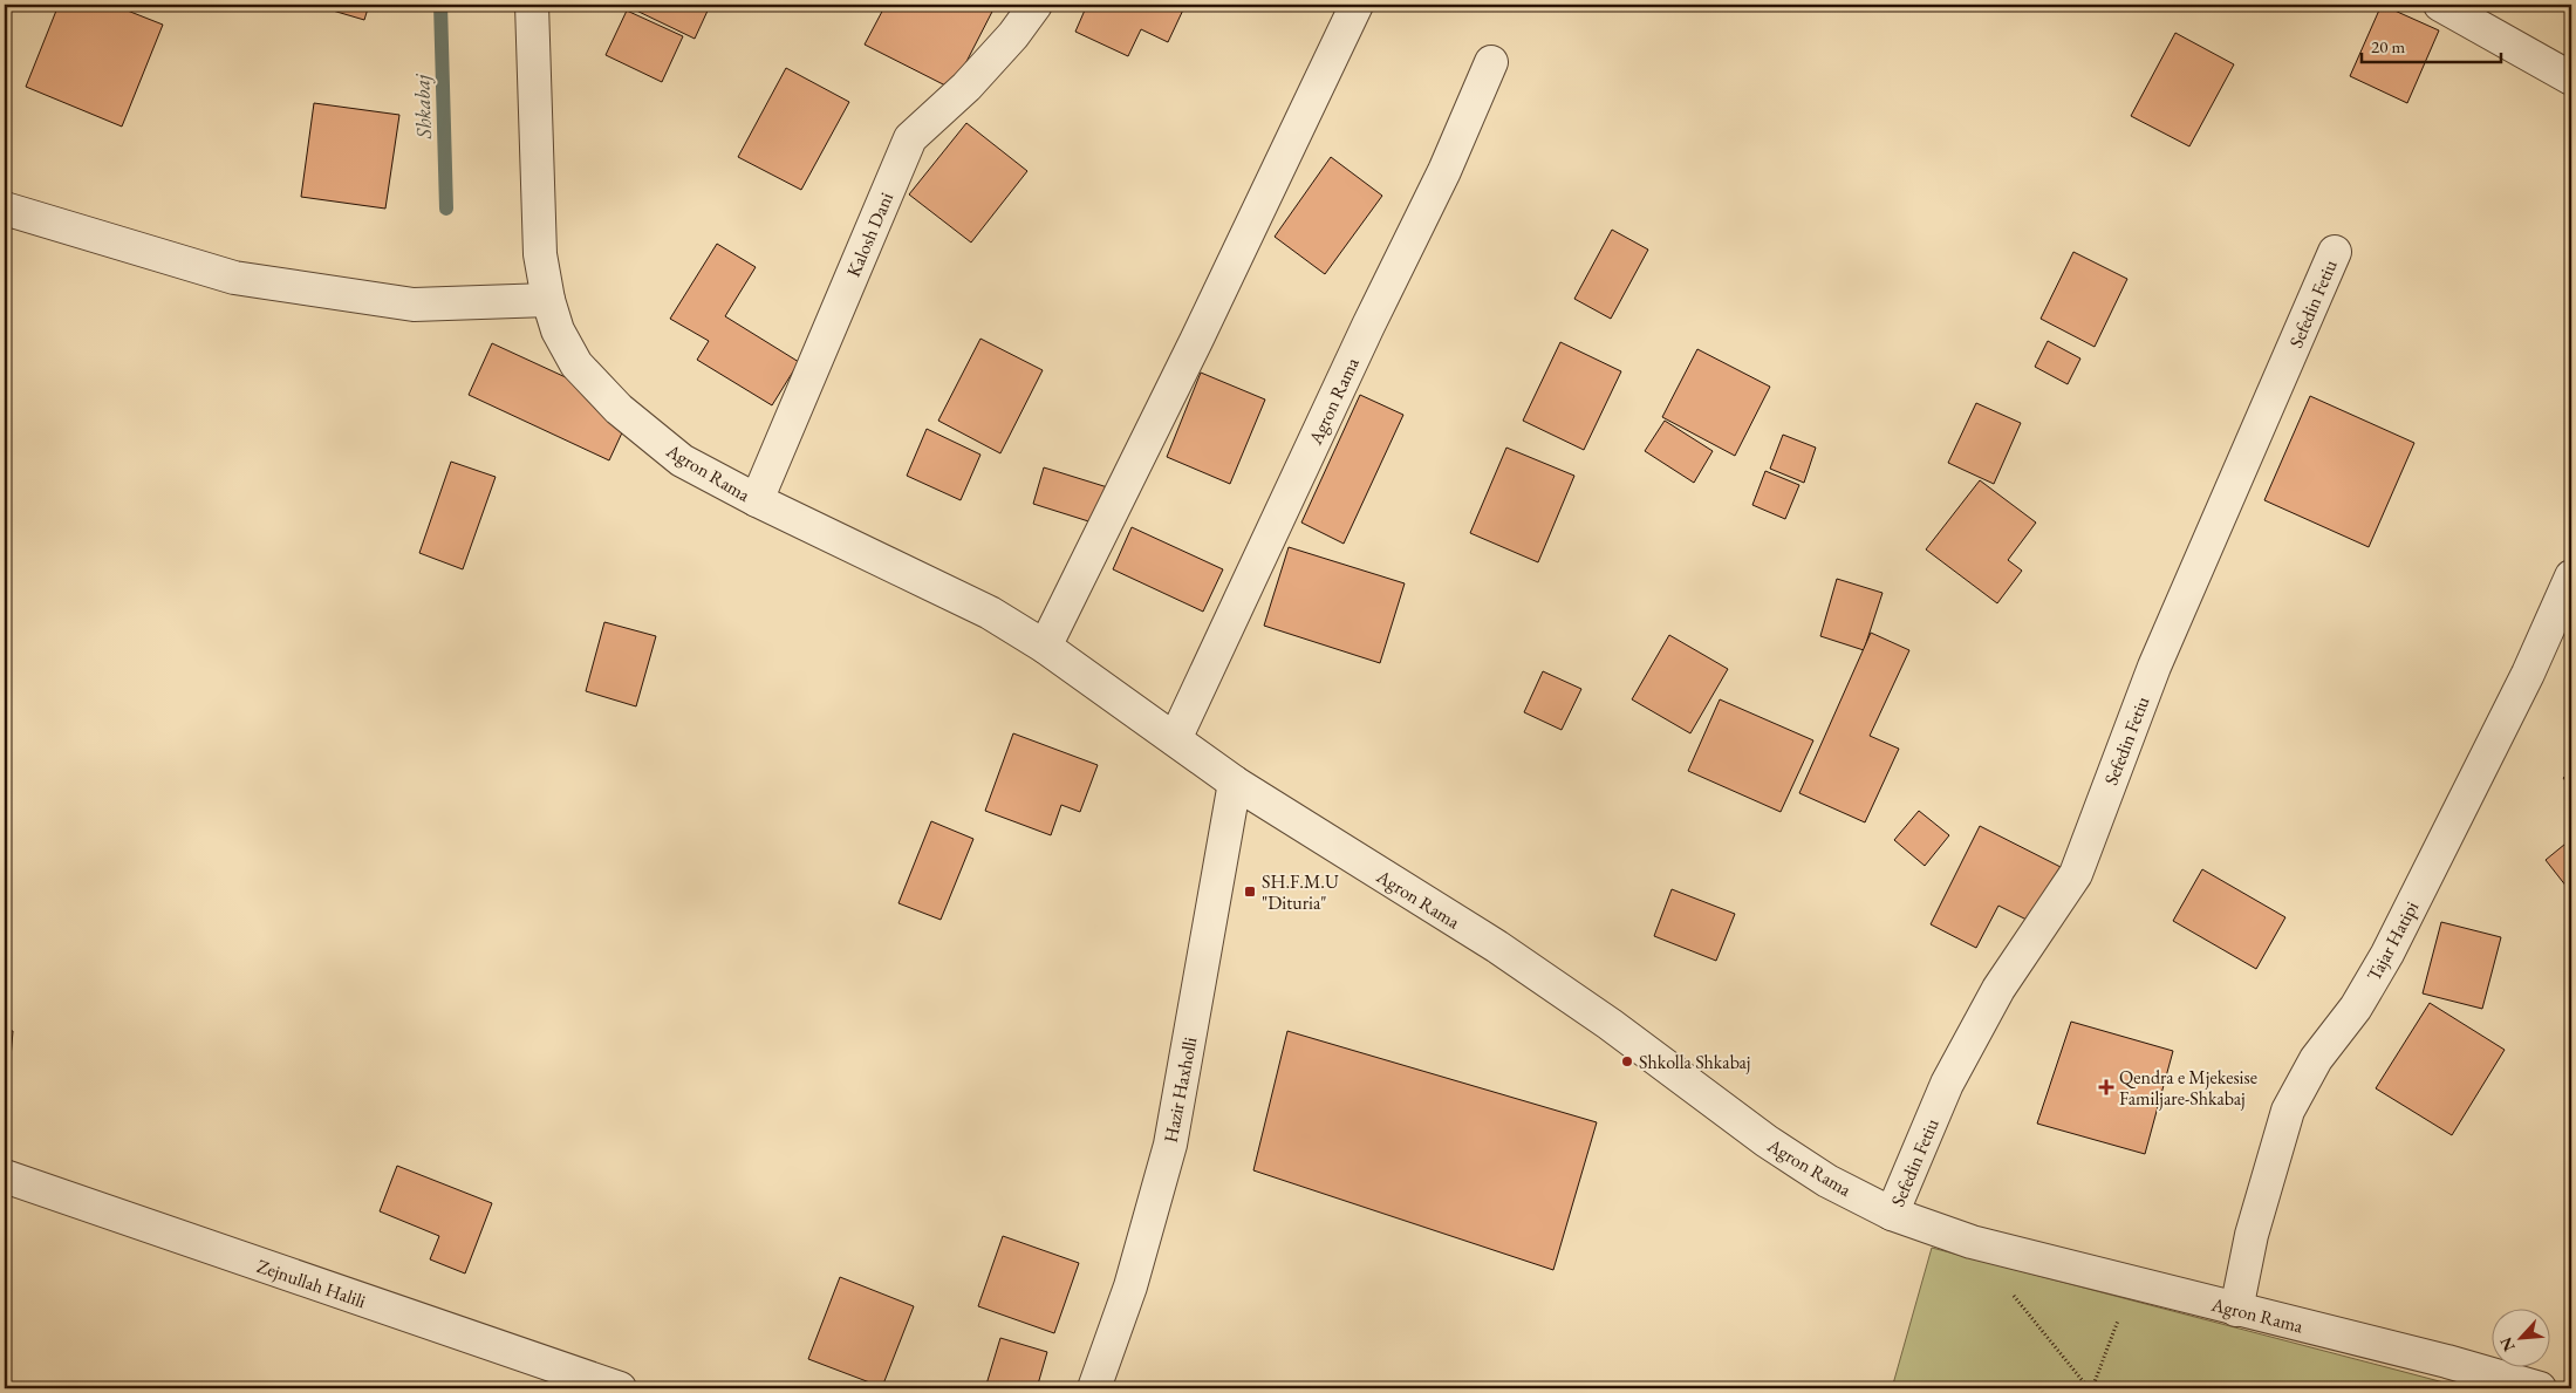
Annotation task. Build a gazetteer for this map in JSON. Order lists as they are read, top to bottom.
{
  "streets": {
    "street": [
      "Kalosh Dani",
      "Sefedin Fetiu",
      "Agron Rama",
      "Tajar Hatipi",
      "Hazir Haxholli",
      "Zejnullah Halili"
    ]
  },
  "crossings": [
    ["Kalosh Dani", "Agron Rama"],
    ["Sefedin Fetiu", "Agron Rama"],
    ["Agron Rama", "Tajar Hatipi"],
    ["Agron Rama", "Hazir Haxholli"]
  ],
  "water": ["Shkabaj"],
  "places": {
    "transit": ["SH.F.M.U \"Dituria\""],
    "other": ["Shkolla Shkabaj"],
    "health": ["Qendra e Mjekesise Familjare-Shkabaj"]
  },
  "scale_bar": "20 m",
  "north": "bottom left"
}
